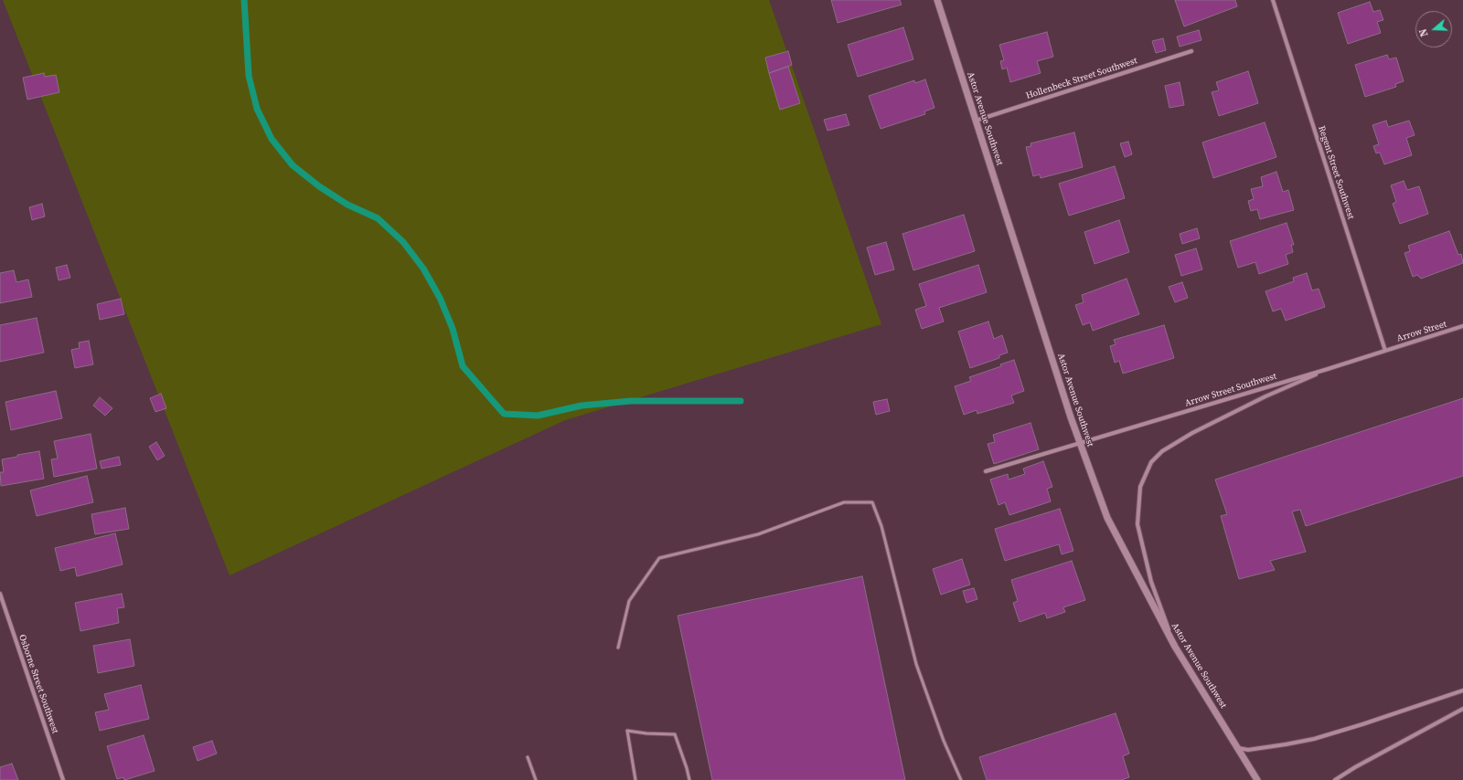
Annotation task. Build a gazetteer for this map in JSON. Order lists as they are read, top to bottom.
{
  "streets": {
    "street": [
      "Hollenbeck Street Southwest",
      "Astor Avenue Southwest",
      "Regent Street Southwest",
      "Arrow Street",
      "Arrow Street Southwest",
      "Osborne Street Southwest"
    ]
  },
  "crossings": [
    ["Hollenbeck Street Southwest", "Astor Avenue Southwest"],
    ["Astor Avenue Southwest", "Arrow Street Southwest"],
    ["Regent Street Southwest", "Arrow Street"],
    ["Regent Street Southwest", "Arrow Street Southwest"],
    ["Arrow Street", "Arrow Street Southwest"]
  ],
  "north": "left"
}
